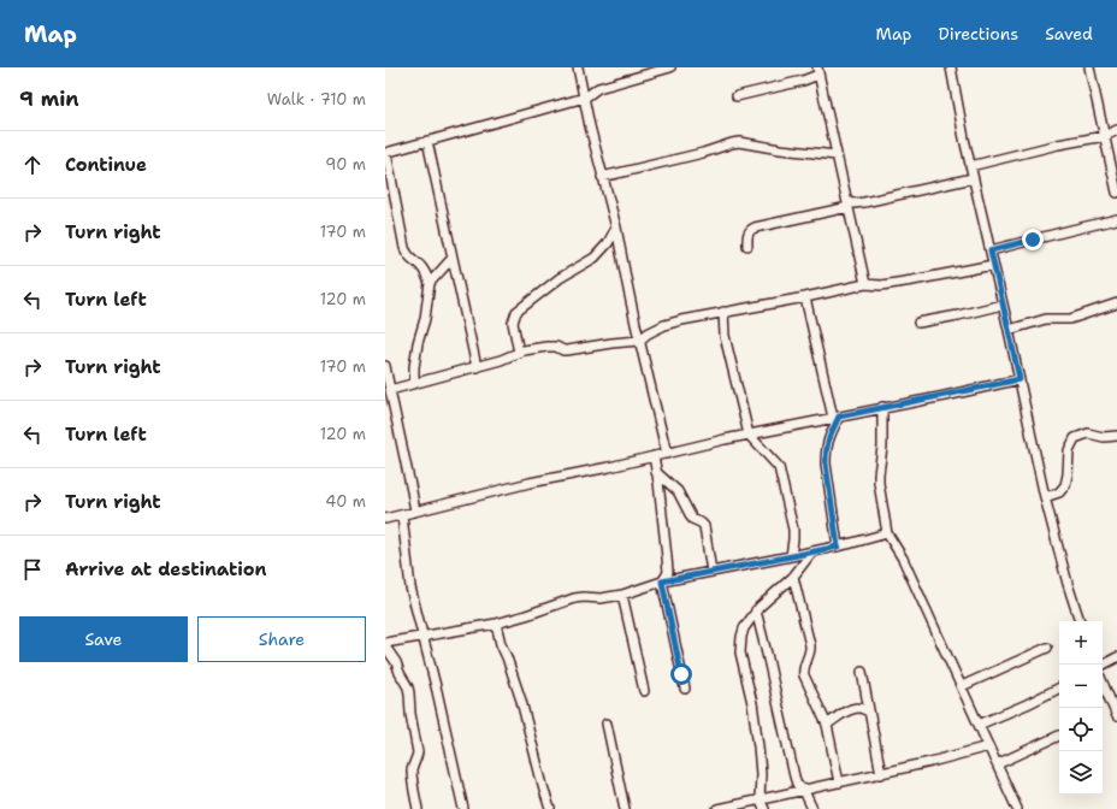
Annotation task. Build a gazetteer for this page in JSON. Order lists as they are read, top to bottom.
{
  "page": {
    "header": "Map",
    "nav": ["Map", "Directions", "Saved"],
    "heading": ["9 min", "Walk · 710 m"],
    "list": [
      ["Continue", "90 m"],
      ["Turn right", "170 m"],
      ["Turn left", "120 m"],
      ["Turn right", "170 m"],
      ["Turn left", "120 m"],
      ["Turn right", "40 m"],
      "Arrive at destination"
    ],
    "buttons": ["Save", "Share"],
    "map_buttons": ["+", "−"]
  }
}
